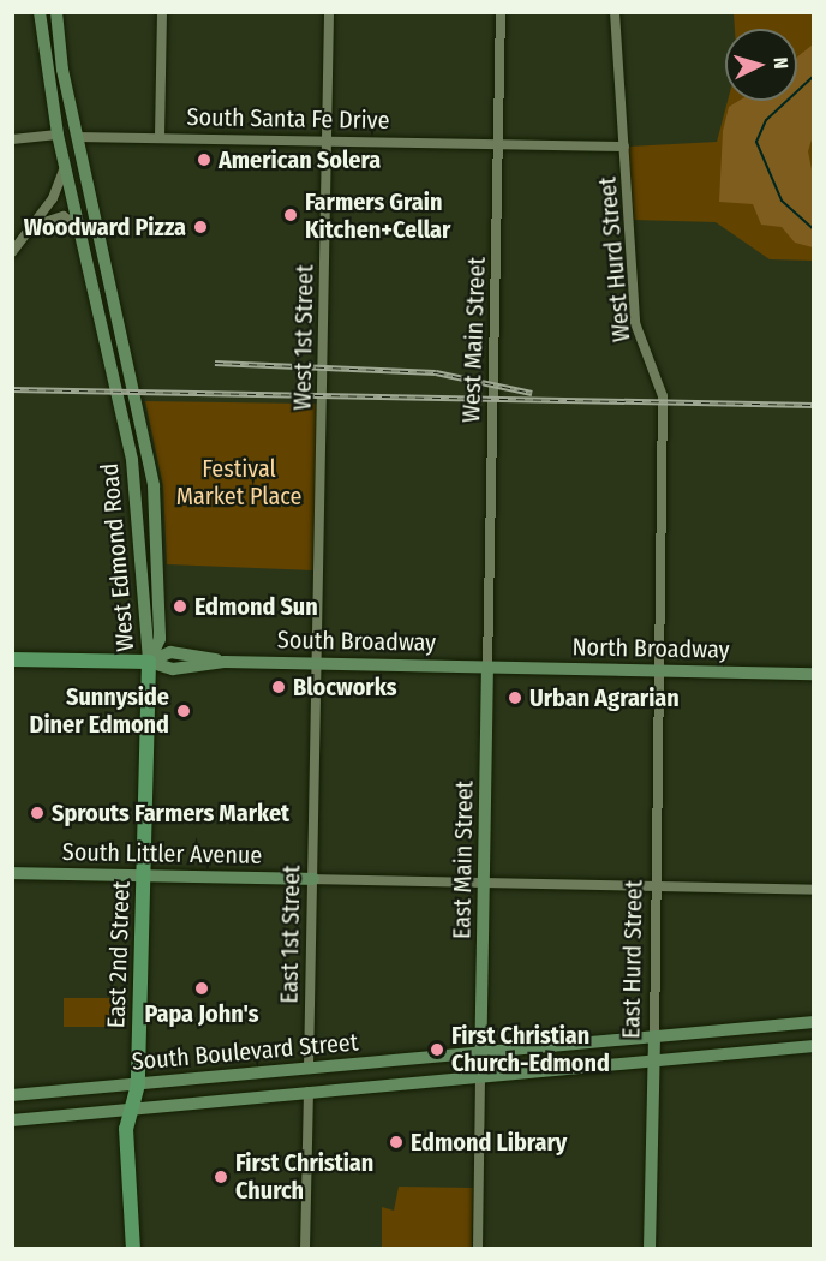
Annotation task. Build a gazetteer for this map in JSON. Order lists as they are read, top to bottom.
{
  "streets": {
    "main road": [
      "West Edmond Road",
      "South Broadway",
      "North Broadway",
      "South Littler Avenue",
      "East Main Street",
      "East 1st Street",
      "East 2nd Street",
      "East Hurd Street",
      "South Boulevard Street"
    ],
    "street": [
      "South Santa Fe Drive",
      "West Hurd Street",
      "West 1st Street",
      "West Main Street"
    ]
  },
  "crossings": [
    ["South Santa Fe Drive", "West Hurd Street"],
    ["South Santa Fe Drive", "West 1st Street"],
    ["South Santa Fe Drive", "West Main Street"],
    ["South Santa Fe Drive", "West Edmond Road"],
    ["West Hurd Street", "North Broadway"],
    ["West Hurd Street", "East Hurd Street"],
    ["West 1st Street", "South Broadway"],
    ["West 1st Street", "East 1st Street"],
    ["West Main Street", "South Broadway"],
    ["West Main Street", "North Broadway"],
    ["West Main Street", "East Main Street"],
    ["West Edmond Road", "South Broadway"],
    ["West Edmond Road", "East 2nd Street"],
    ["South Broadway", "North Broadway"],
    ["South Broadway", "East Main Street"],
    ["South Broadway", "East 1st Street"],
    ["South Broadway", "East 2nd Street"],
    ["North Broadway", "East Main Street"],
    ["North Broadway", "East Hurd Street"],
    ["South Littler Avenue", "East Main Street"],
    ["South Littler Avenue", "East 1st Street"],
    ["South Littler Avenue", "East 2nd Street"],
    ["South Littler Avenue", "East Hurd Street"],
    ["East Main Street", "South Boulevard Street"],
    ["East 1st Street", "South Boulevard Street"],
    ["East 2nd Street", "South Boulevard Street"],
    ["East Hurd Street", "South Boulevard Street"]
  ],
  "parks": ["Festival Market Place"],
  "places": [
    "American Solera",
    "Farmers Grain Kitchen+Cellar",
    "Woodward Pizza",
    "Edmond Sun",
    "Blocworks",
    "Urban Agrarian",
    "Sunnyside Diner Edmond",
    "Sprouts Farmers Market",
    "Papa John's",
    "First Christian Church-Edmond",
    "Edmond Library",
    "First Christian Church"
  ],
  "north": "right"
}
